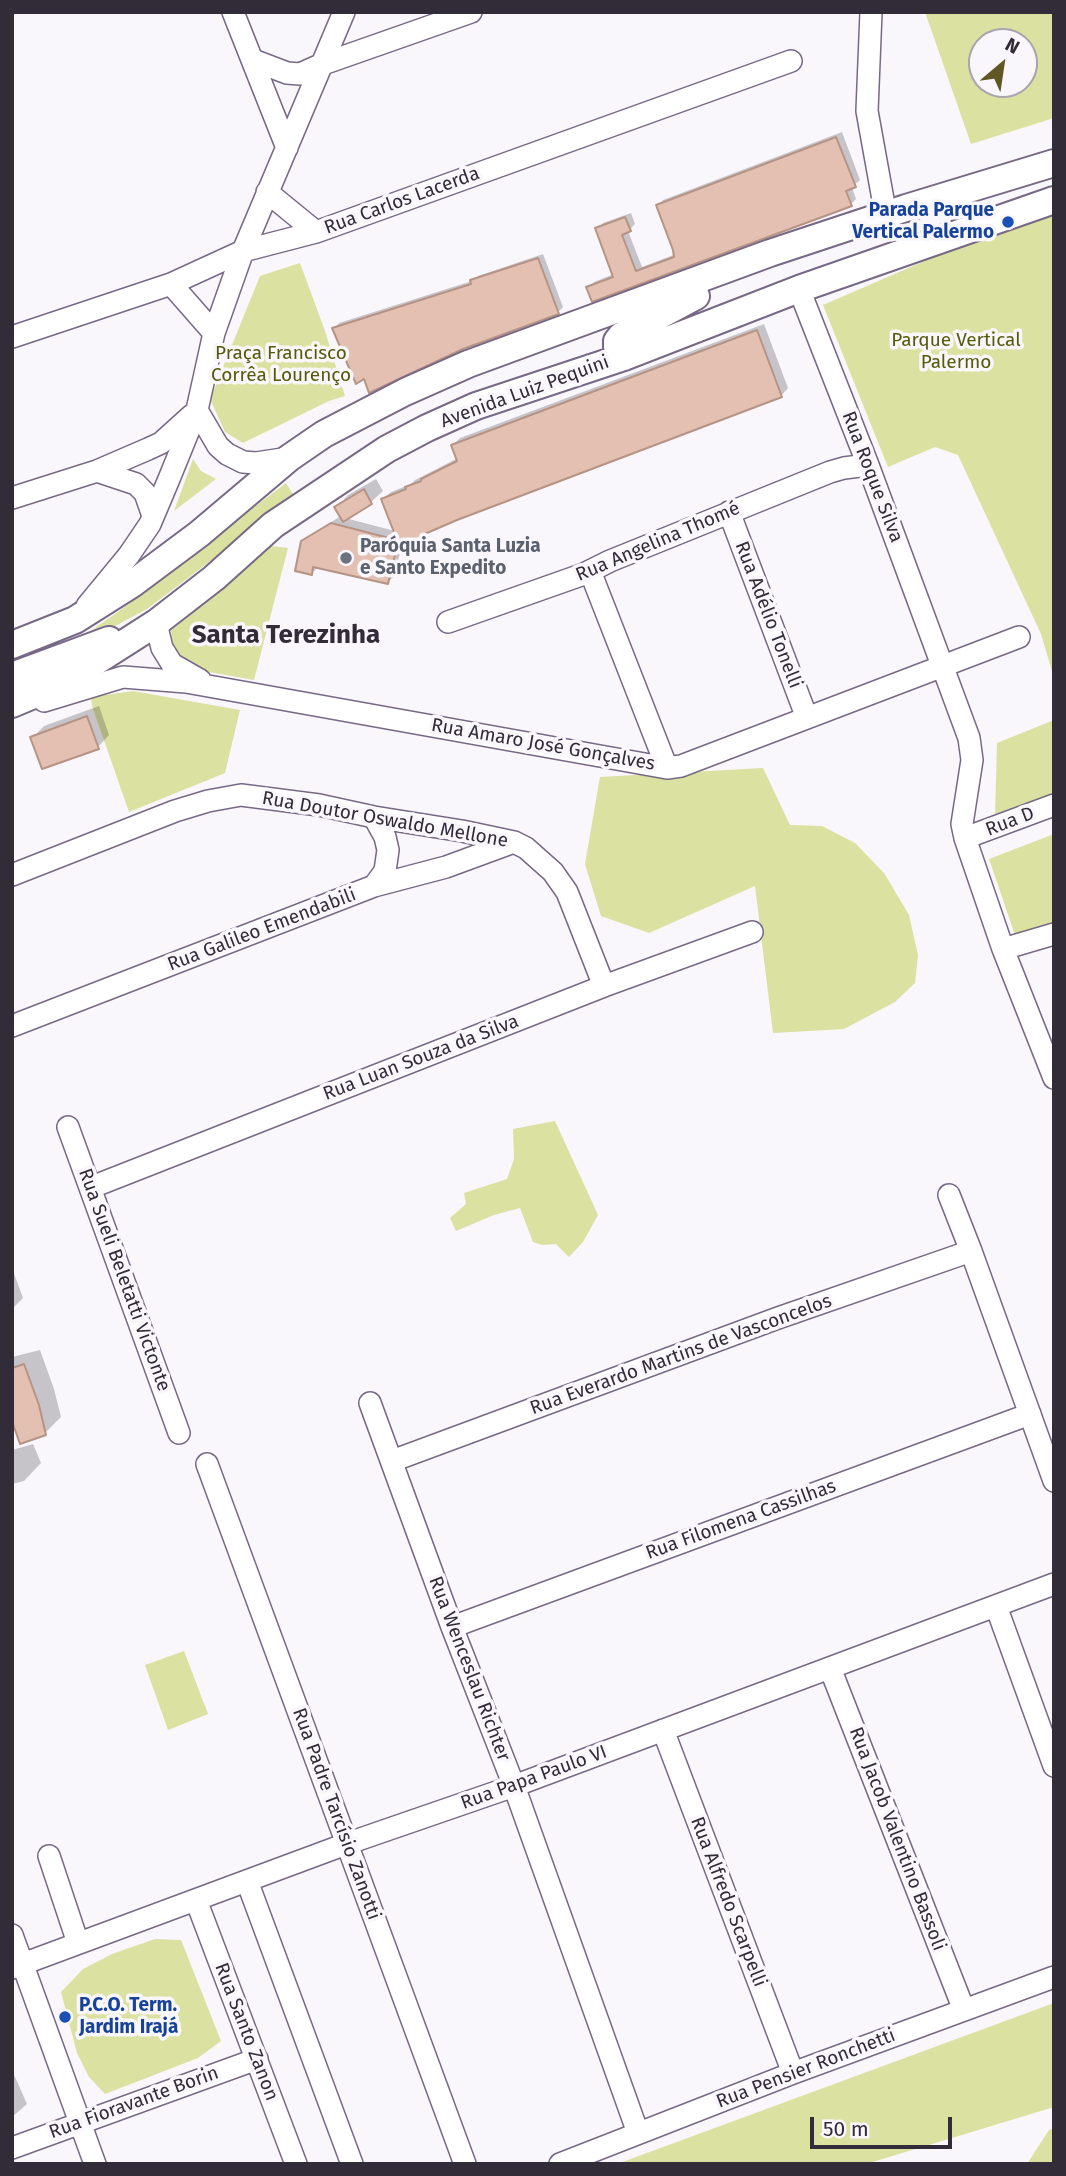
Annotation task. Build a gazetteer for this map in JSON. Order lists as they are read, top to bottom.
{
  "streets": {
    "main road": ["Avenida Luiz Pequini"],
    "street": [
      "Rua Carlos Lacerda",
      "Rua Roque Silva",
      "Rua Angelina Thomé",
      "Rua Adélio Tonelli",
      "Rua Amaro José Gonçalves",
      "Rua Doutor Oswaldo Mellone",
      "Rua D",
      "Rua Galileo Emendabili",
      "Rua Luan Souza da Silva",
      "Rua Sueli Beletatti Victonte",
      "Rua Everardo Martins de Vasconcelos",
      "Rua Filomena Cassilhas",
      "Rua Wenceslau Richter",
      "Rua Papa Paulo VI",
      "Rua Padre Tarcísio Zanotti",
      "Rua Jacob Valentino Bassoli",
      "Rua Alfredo Scarpelli",
      "Rua Santo Zanon",
      "Rua Pensier Ronchetti",
      "Rua Fioravante Borin"
    ]
  },
  "crossings": [
    ["Avenida Luiz Pequini", "Rua Roque Silva"],
    ["Avenida Luiz Pequini", "Rua Amaro José Gonçalves"],
    ["Rua Roque Silva", "Rua Angelina Thomé"],
    ["Rua Roque Silva", "Rua Amaro José Gonçalves"],
    ["Rua Roque Silva", "Rua D"],
    ["Rua Angelina Thomé", "Rua Adélio Tonelli"],
    ["Rua Adélio Tonelli", "Rua Amaro José Gonçalves"],
    ["Rua Doutor Oswaldo Mellone", "Rua Galileo Emendabili"],
    ["Rua Doutor Oswaldo Mellone", "Rua Luan Souza da Silva"],
    ["Rua Luan Souza da Silva", "Rua Sueli Beletatti Victonte"],
    ["Rua Everardo Martins de Vasconcelos", "Rua Wenceslau Richter"],
    ["Rua Filomena Cassilhas", "Rua Wenceslau Richter"],
    ["Rua Wenceslau Richter", "Rua Papa Paulo VI"],
    ["Rua Wenceslau Richter", "Rua Pensier Ronchetti"],
    ["Rua Papa Paulo VI", "Rua Padre Tarcísio Zanotti"],
    ["Rua Papa Paulo VI", "Rua Jacob Valentino Bassoli"],
    ["Rua Papa Paulo VI", "Rua Alfredo Scarpelli"],
    ["Rua Papa Paulo VI", "Rua Santo Zanon"],
    ["Rua Jacob Valentino Bassoli", "Rua Pensier Ronchetti"],
    ["Rua Alfredo Scarpelli", "Rua Pensier Ronchetti"],
    ["Rua Santo Zanon", "Rua Fioravante Borin"]
  ],
  "districts": ["Santa Terezinha"],
  "parks": ["Parque Vertical Palermo", "Praça Francisco Corrêa Lourenço"],
  "places": ["Parada Parque Vertical Palermo", "Paróquia Santa Luzia e Santo Expedito", "P.C.O. Term. Jardim Irajá"],
  "scale_bar": "50 m",
  "north": "top right"
}
